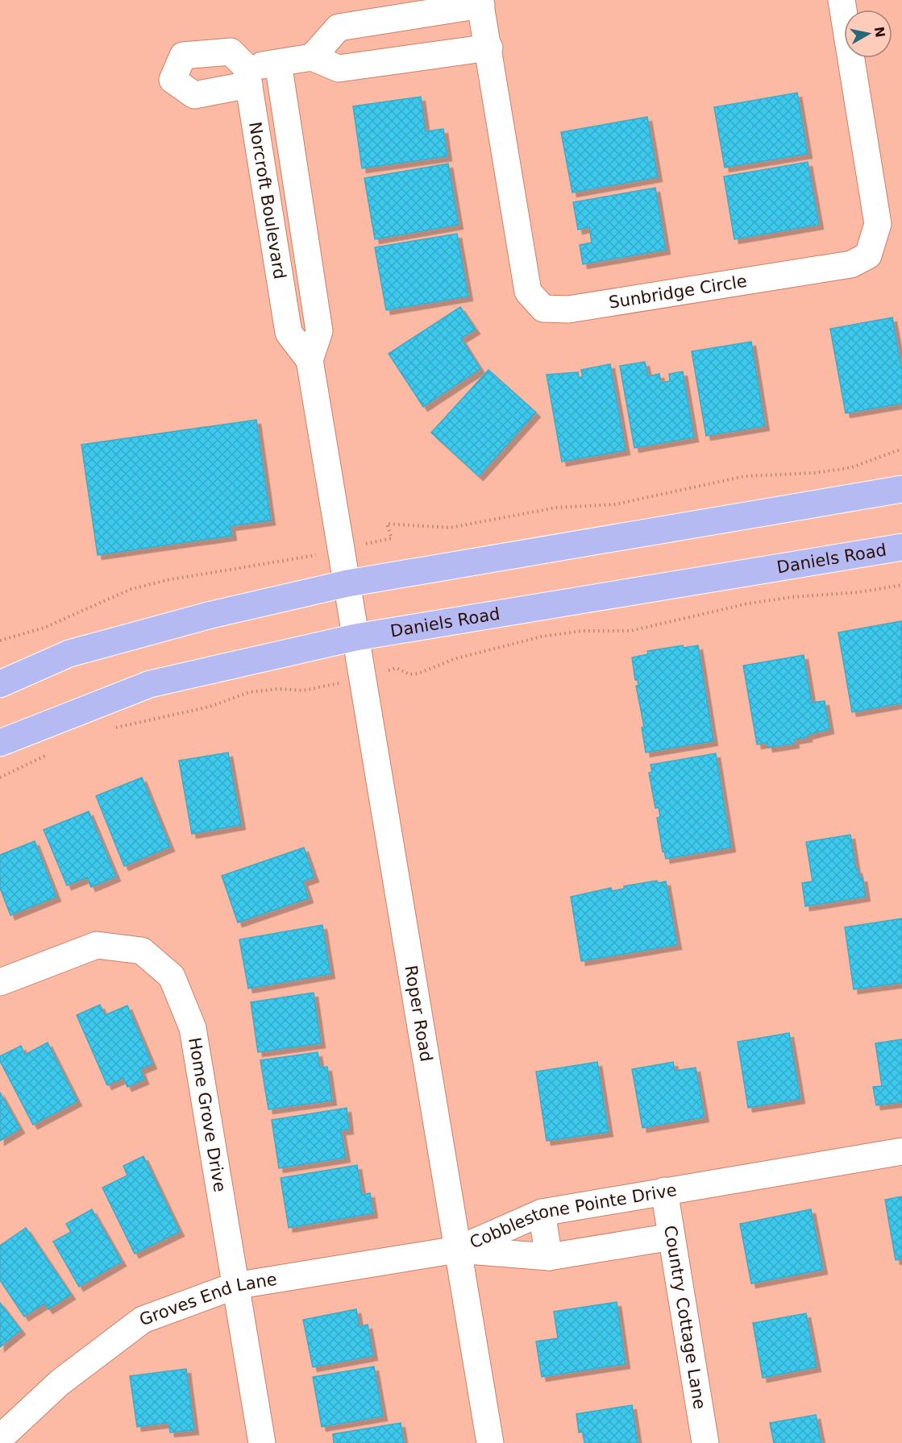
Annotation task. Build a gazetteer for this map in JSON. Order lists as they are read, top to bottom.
{
  "streets": {
    "main road": ["Daniels Road"],
    "street": [
      "Norcroft Boulevard",
      "Sunbridge Circle",
      "Roper Road",
      "Home Grove Drive",
      "Cobblestone Pointe Drive",
      "Groves End Lane",
      "Country Cottage Lane"
    ]
  },
  "crossings": [
    ["Norcroft Boulevard", "Roper Road"],
    ["Daniels Road", "Roper Road"],
    ["Roper Road", "Cobblestone Pointe Drive"],
    ["Roper Road", "Groves End Lane"],
    ["Home Grove Drive", "Groves End Lane"],
    ["Cobblestone Pointe Drive", "Groves End Lane"],
    ["Cobblestone Pointe Drive", "Country Cottage Lane"]
  ],
  "north": "right"
}
